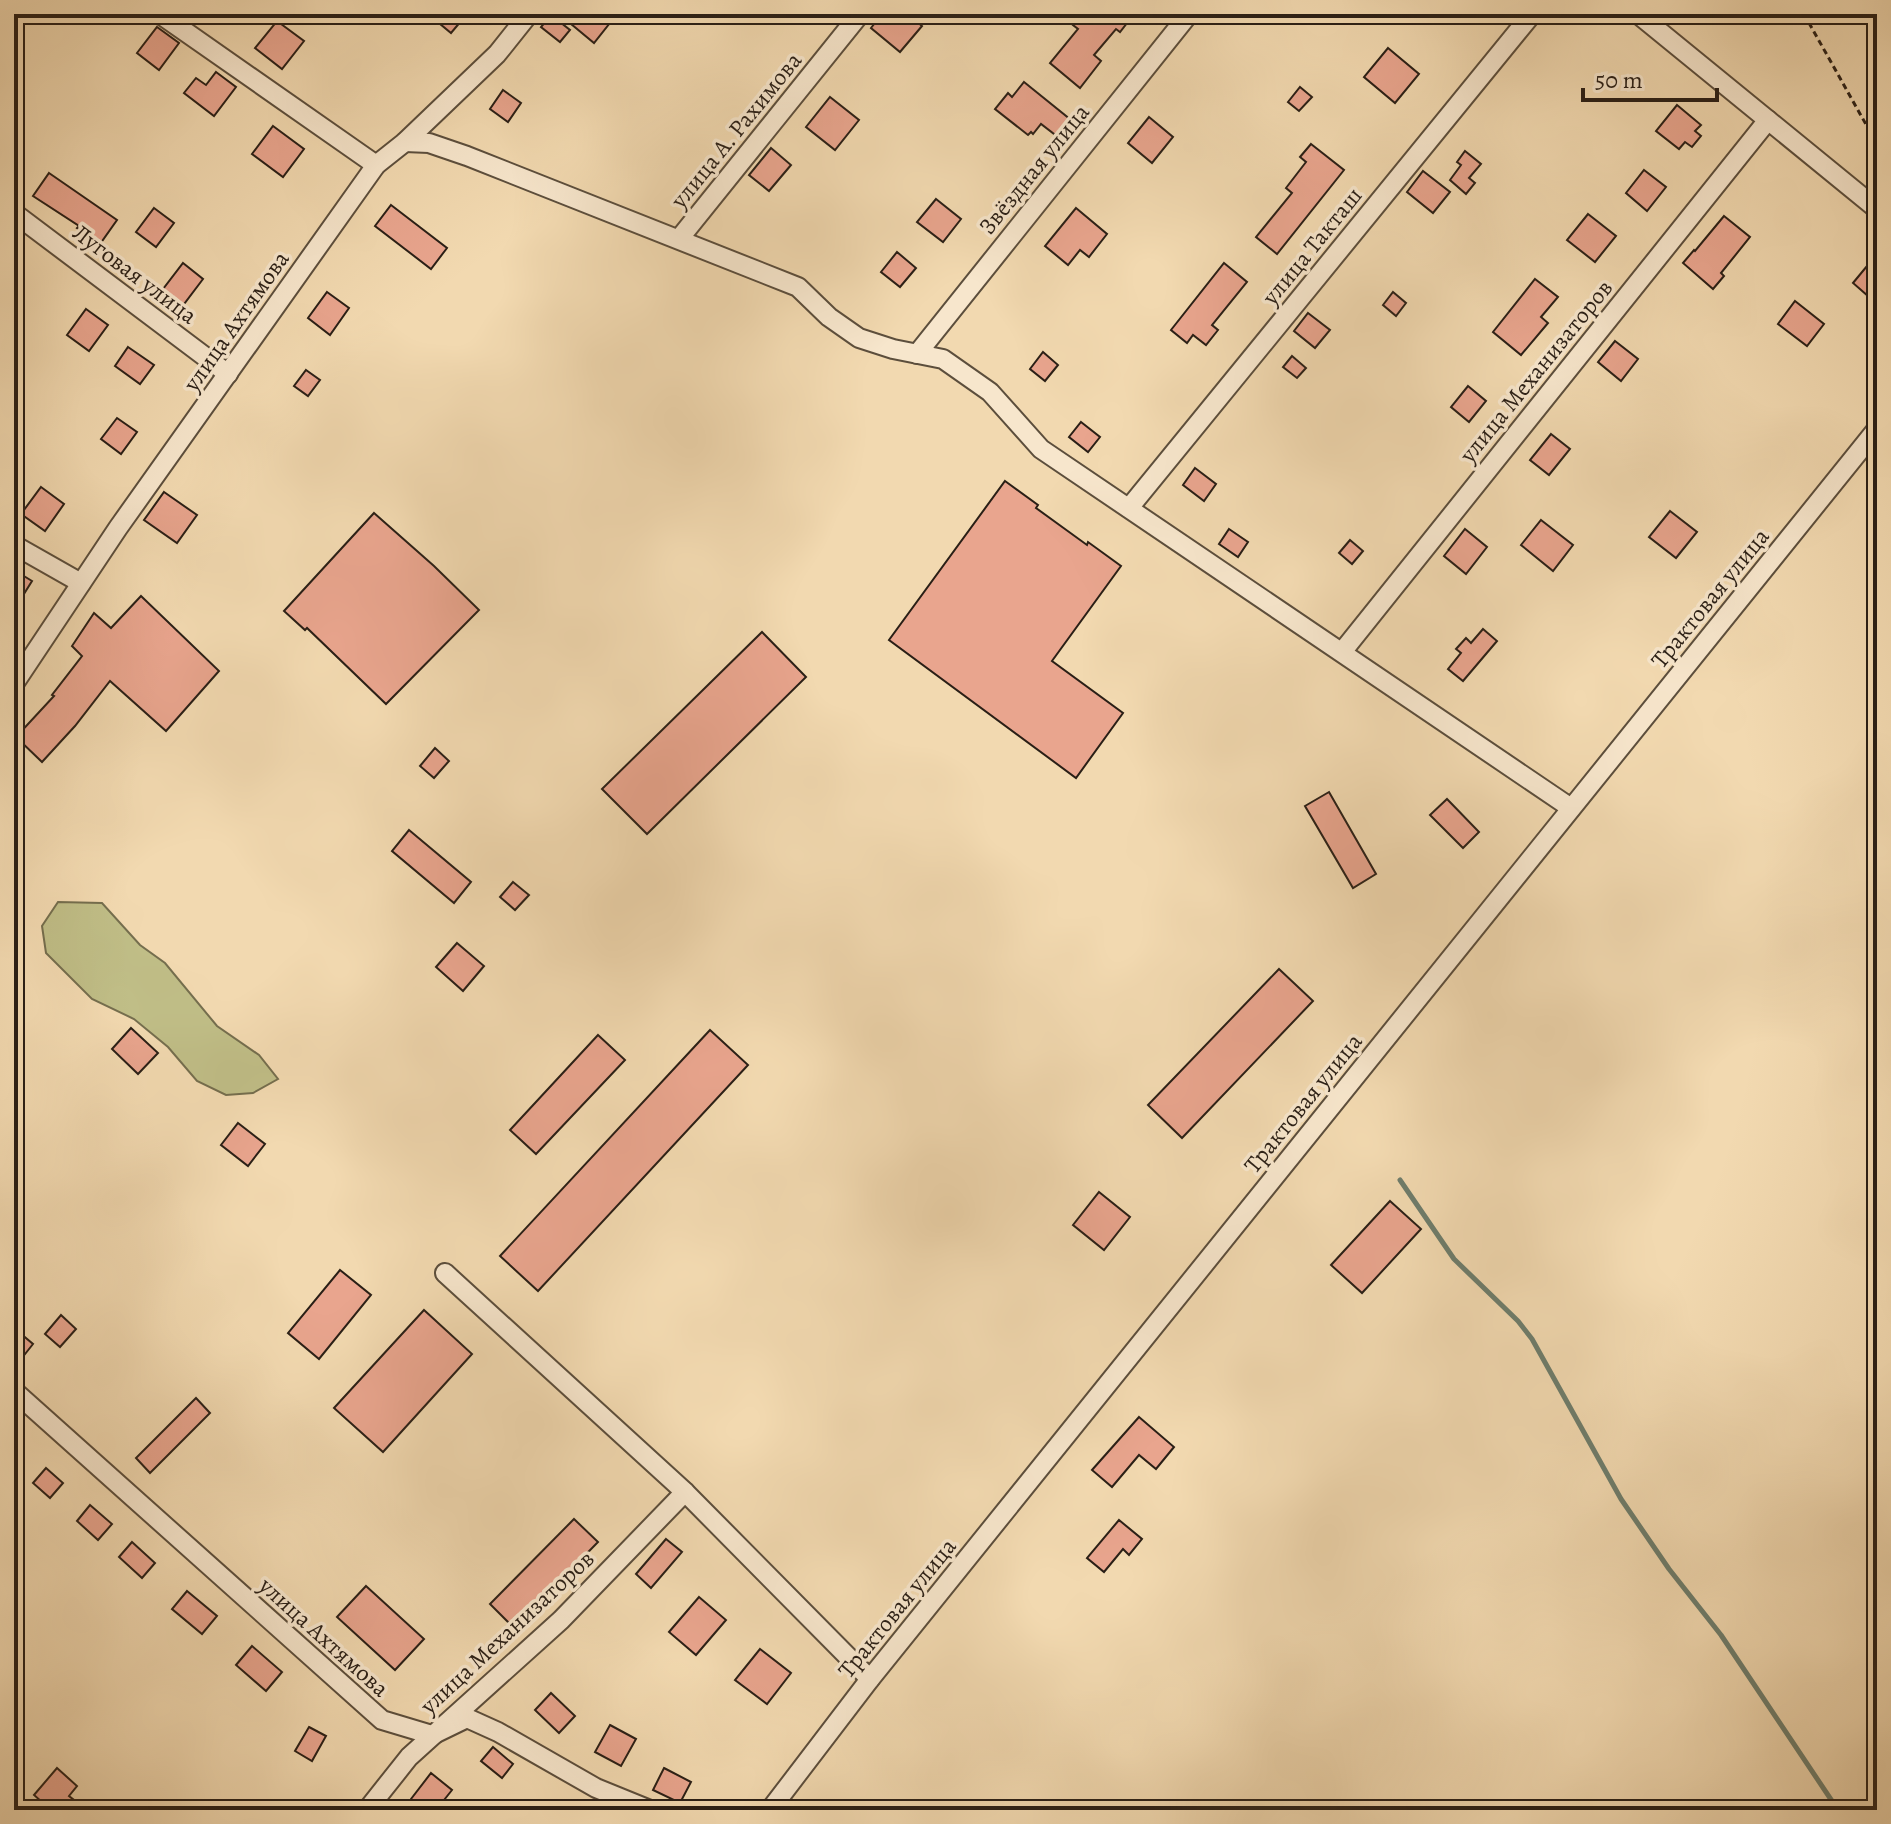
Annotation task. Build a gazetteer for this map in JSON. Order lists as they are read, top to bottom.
{
  "streets": {
    "street": [
      "улица А. Рахимова",
      "Звёздная улица",
      "улица Такташ",
      "Луговая улица",
      "улица Ахтямова",
      "улица Механизаторов",
      "Трактовая улица"
    ]
  },
  "crossings": [
    ["Луговая улица", "улица Ахтямова"],
    ["улица Ахтямова", "улица Механизаторов"]
  ],
  "scale_bar": "50 m"
}
